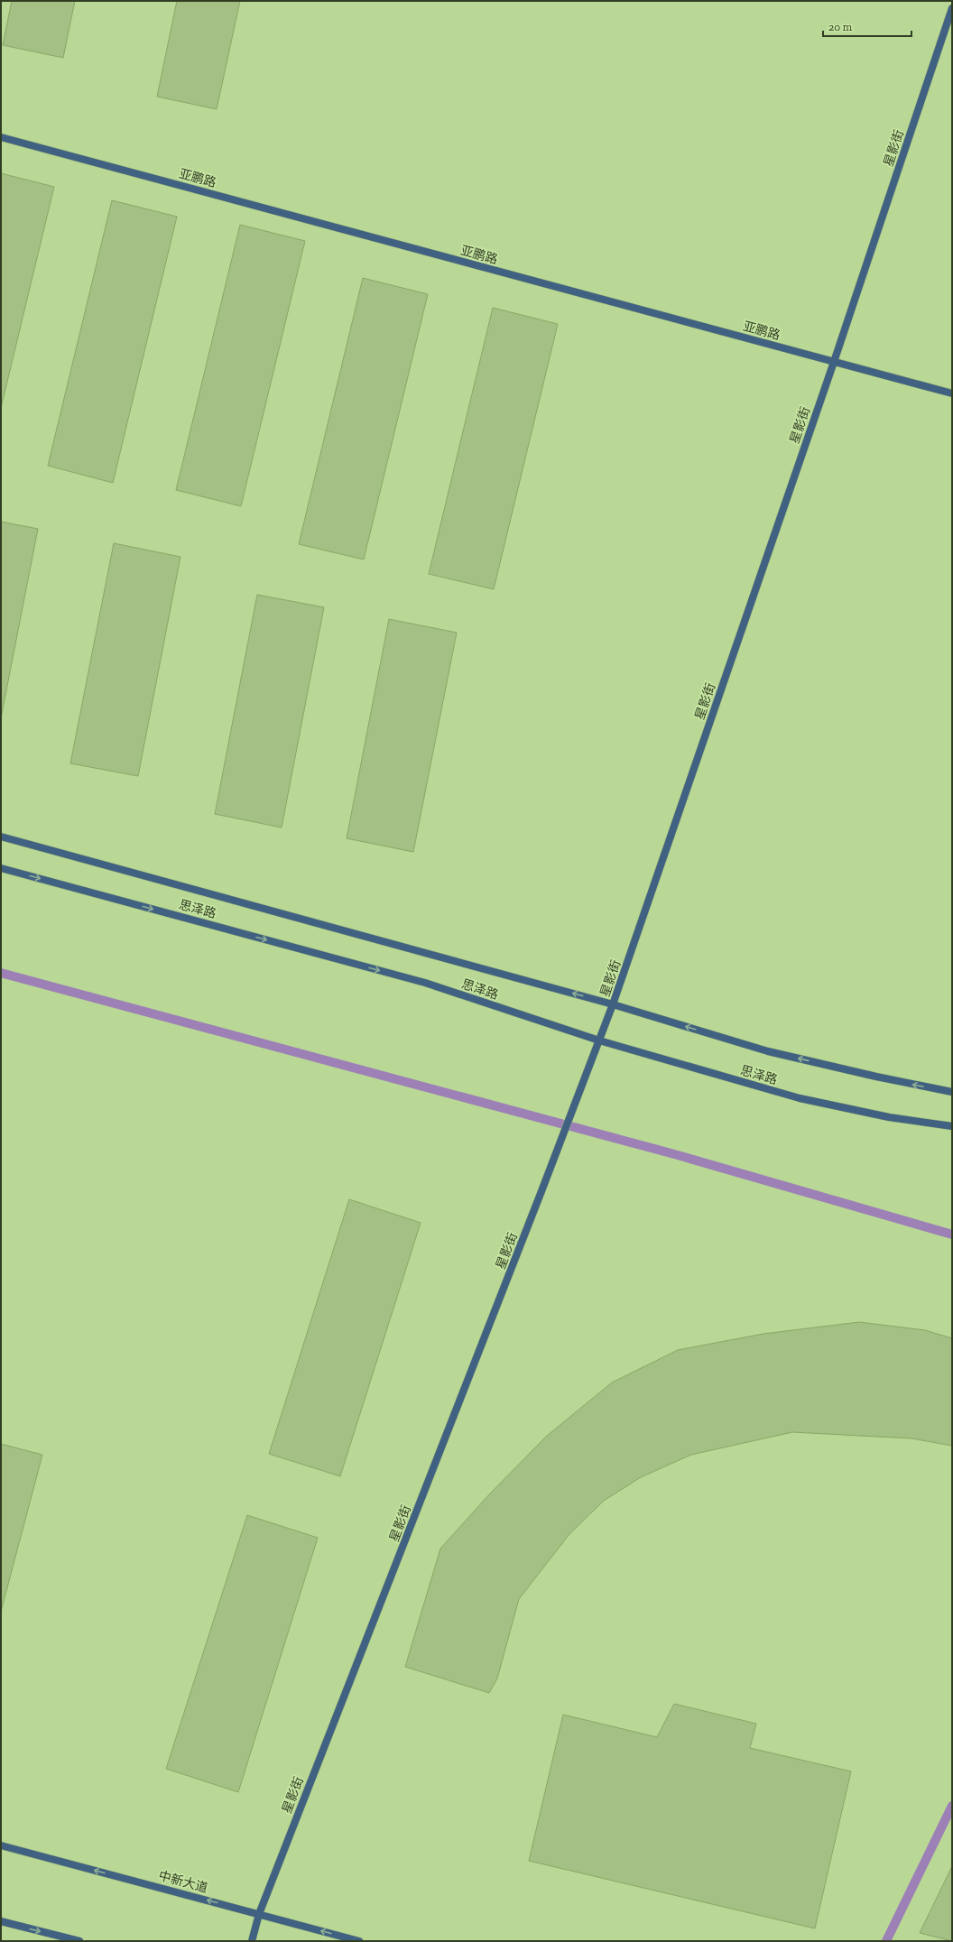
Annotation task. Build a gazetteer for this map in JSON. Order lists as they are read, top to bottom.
{
  "streets": {
    "street": [
      "星影街",
      "亚鹏路",
      "思泽路",
      "中新大道"
    ]
  },
  "crossings": [
    ["星影街", "亚鹏路"],
    ["星影街", "思泽路"],
    ["星影街", "中新大道"]
  ],
  "one_way": ["中新大道"],
  "scale_bar": "20 m"
}
